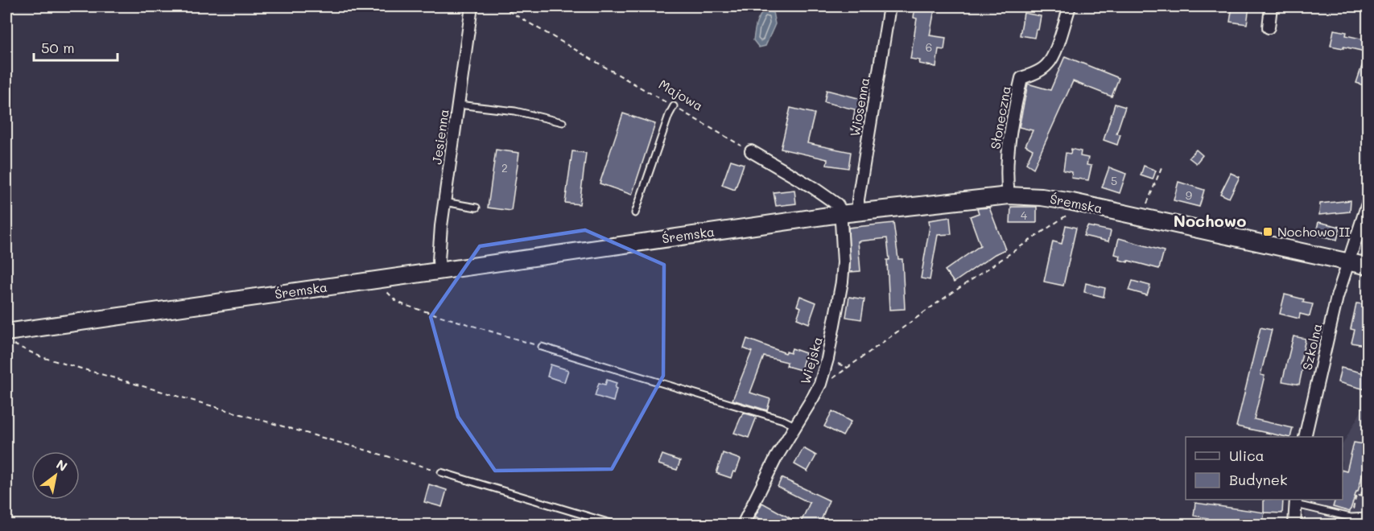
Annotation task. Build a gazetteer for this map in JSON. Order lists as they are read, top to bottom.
{
  "streets": {
    "main road": ["Śremska"],
    "street": [
      "Wiosenna",
      "Słoneczna",
      "Jesienna",
      "Szkolna",
      "Wiejska"
    ],
    "path": ["Majowa"]
  },
  "crossings": [
    ["Wiosenna", "Śremska"],
    ["Słoneczna", "Śremska"],
    ["Jesienna", "Śremska"],
    ["Śremska", "Szkolna"],
    ["Śremska", "Wiejska"]
  ],
  "districts": ["Nochowo"],
  "places": {
    "transit": ["Nochowo II"]
  },
  "house_numbers": [
    "6",
    "2",
    "5",
    "9",
    "4"
  ],
  "legend": ["Ulica", "Budynek"],
  "scale_bar": "50 m",
  "north": "top right"
}
